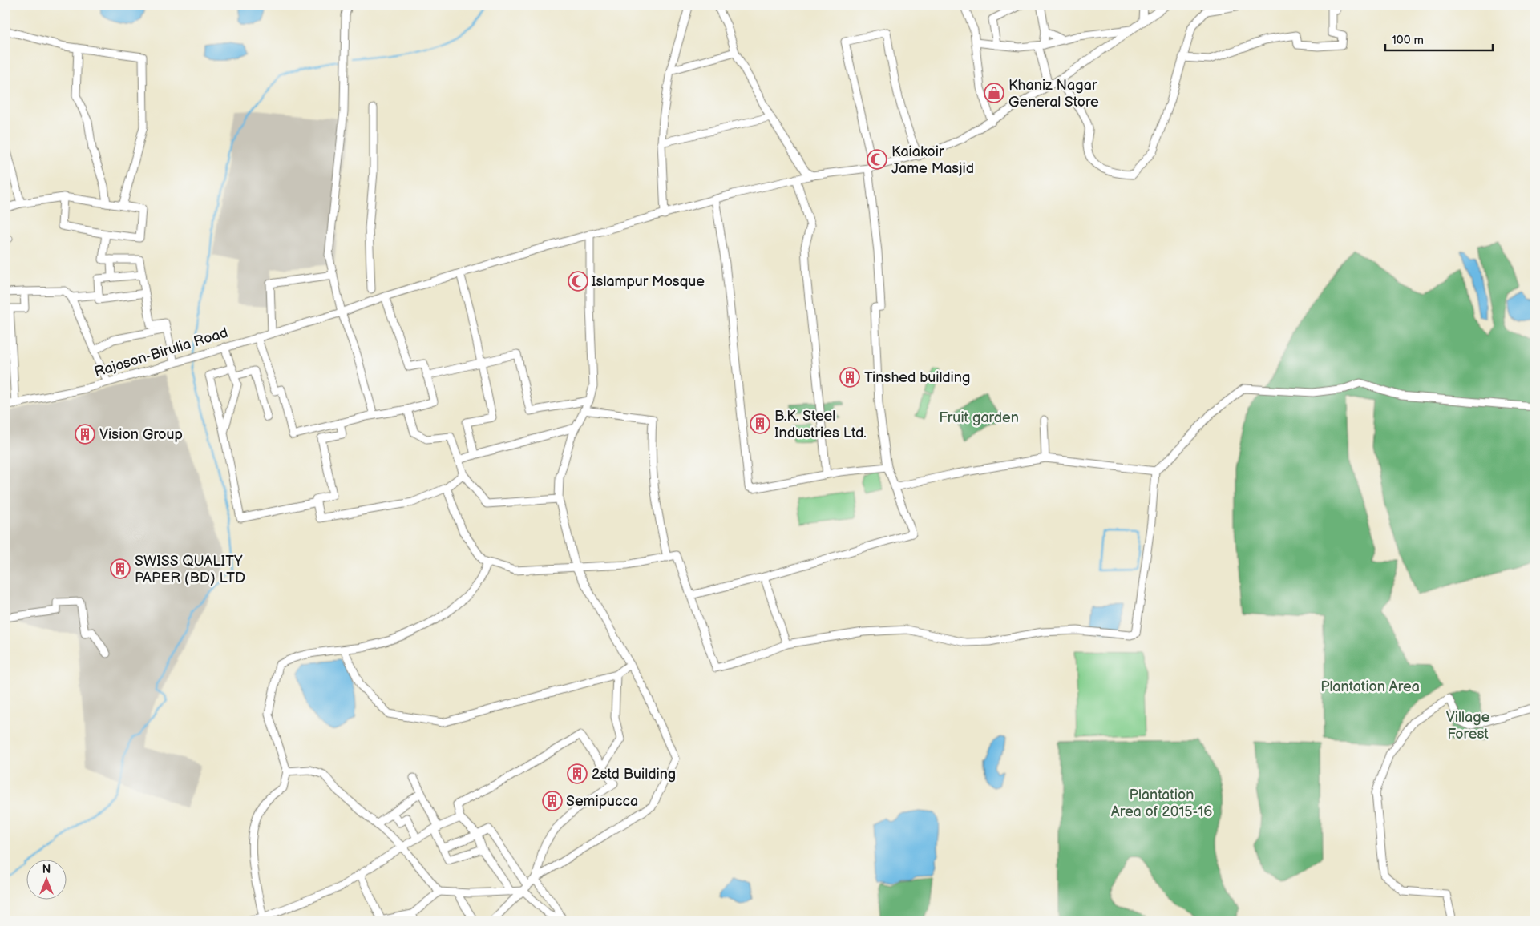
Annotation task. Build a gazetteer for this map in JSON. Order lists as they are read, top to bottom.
{
  "streets": {
    "street": ["Rajason-Birulia Road"]
  },
  "parks": [
    "Fruit garden",
    "Plantation Area",
    "Village Forest",
    "Plantation Area of 2015-16"
  ],
  "places": {
    "shop": ["Khaniz Nagar General Store"],
    "mosque": ["Kaiakoir Jame Masjid", "Islampur Mosque"],
    "building": [
      "Tinshed building",
      "B.K. Steel Industries Ltd.",
      "Vision Group",
      "SWISS QUALITY PAPER (BD) LTD",
      "2std Building",
      "Semipucca"
    ]
  },
  "scale_bar": "100 m",
  "north": "top"
}
